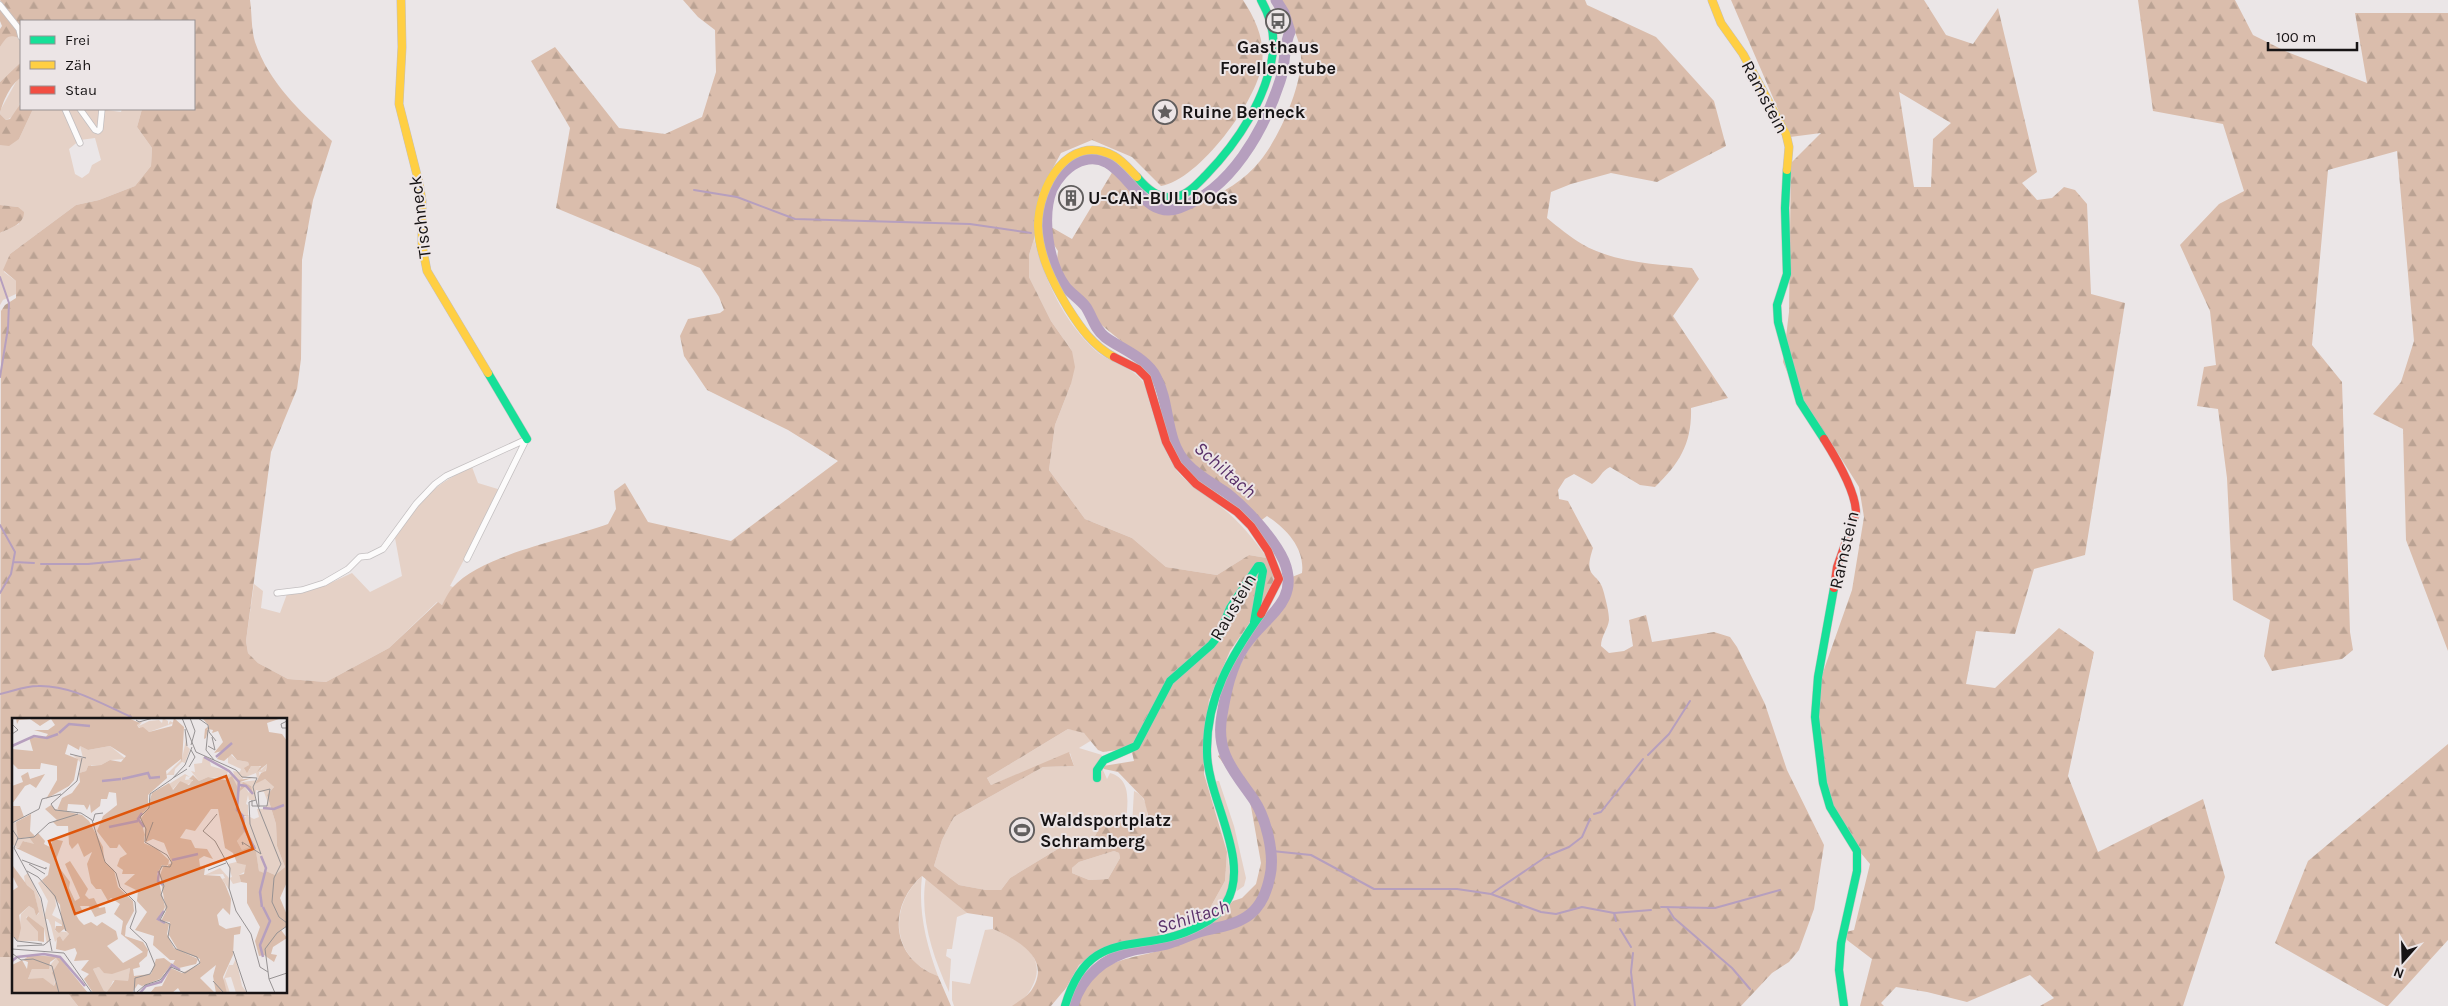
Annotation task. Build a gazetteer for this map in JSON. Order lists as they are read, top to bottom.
{
  "streets": {
    "street": ["Ramstein", "Tischneck", "Raustein"]
  },
  "water": ["Schiltach"],
  "places": {
    "bus stop": ["Gasthaus Forellenstube"],
    "place": ["Ruine Berneck"],
    "building": ["U-CAN-BULLDOGs"],
    "sports": ["Waldsportplatz Schramberg"]
  },
  "legend": ["Frei", "Zäh", "Stau"],
  "scale_bar": "100 m",
  "north": "bottom"
}
